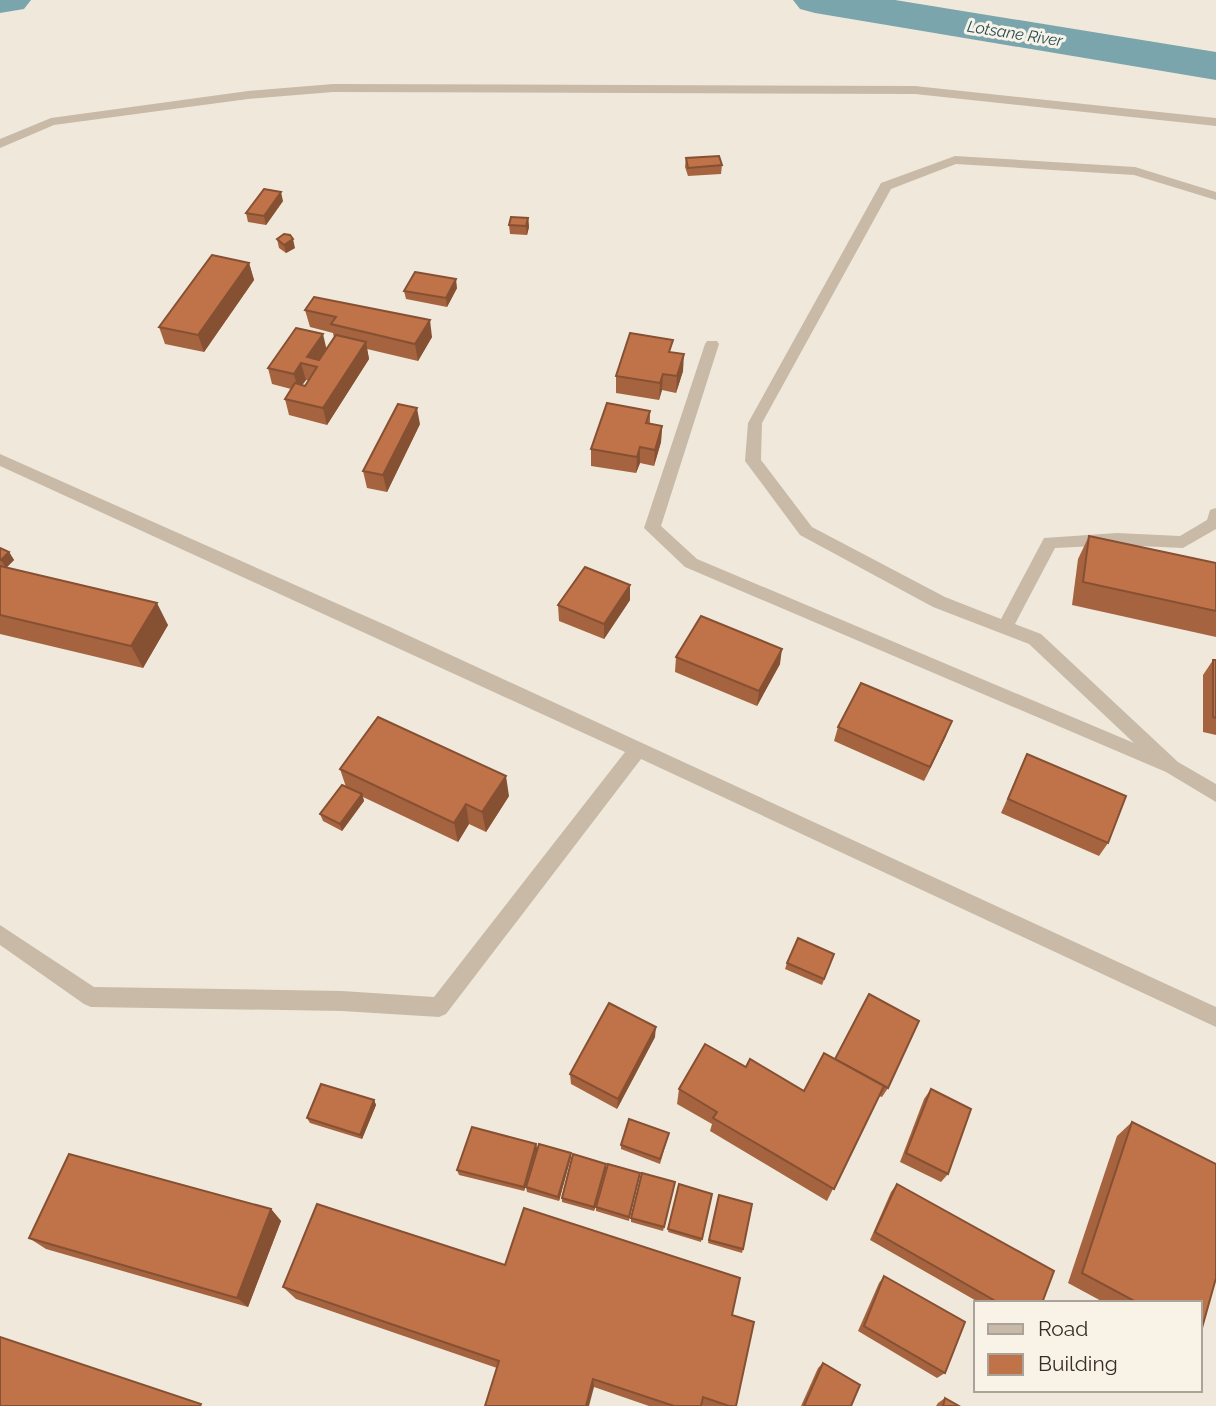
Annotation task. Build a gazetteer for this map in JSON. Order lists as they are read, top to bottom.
{
  "water": ["Lotsane River"],
  "legend": ["Road", "Building"]
}
